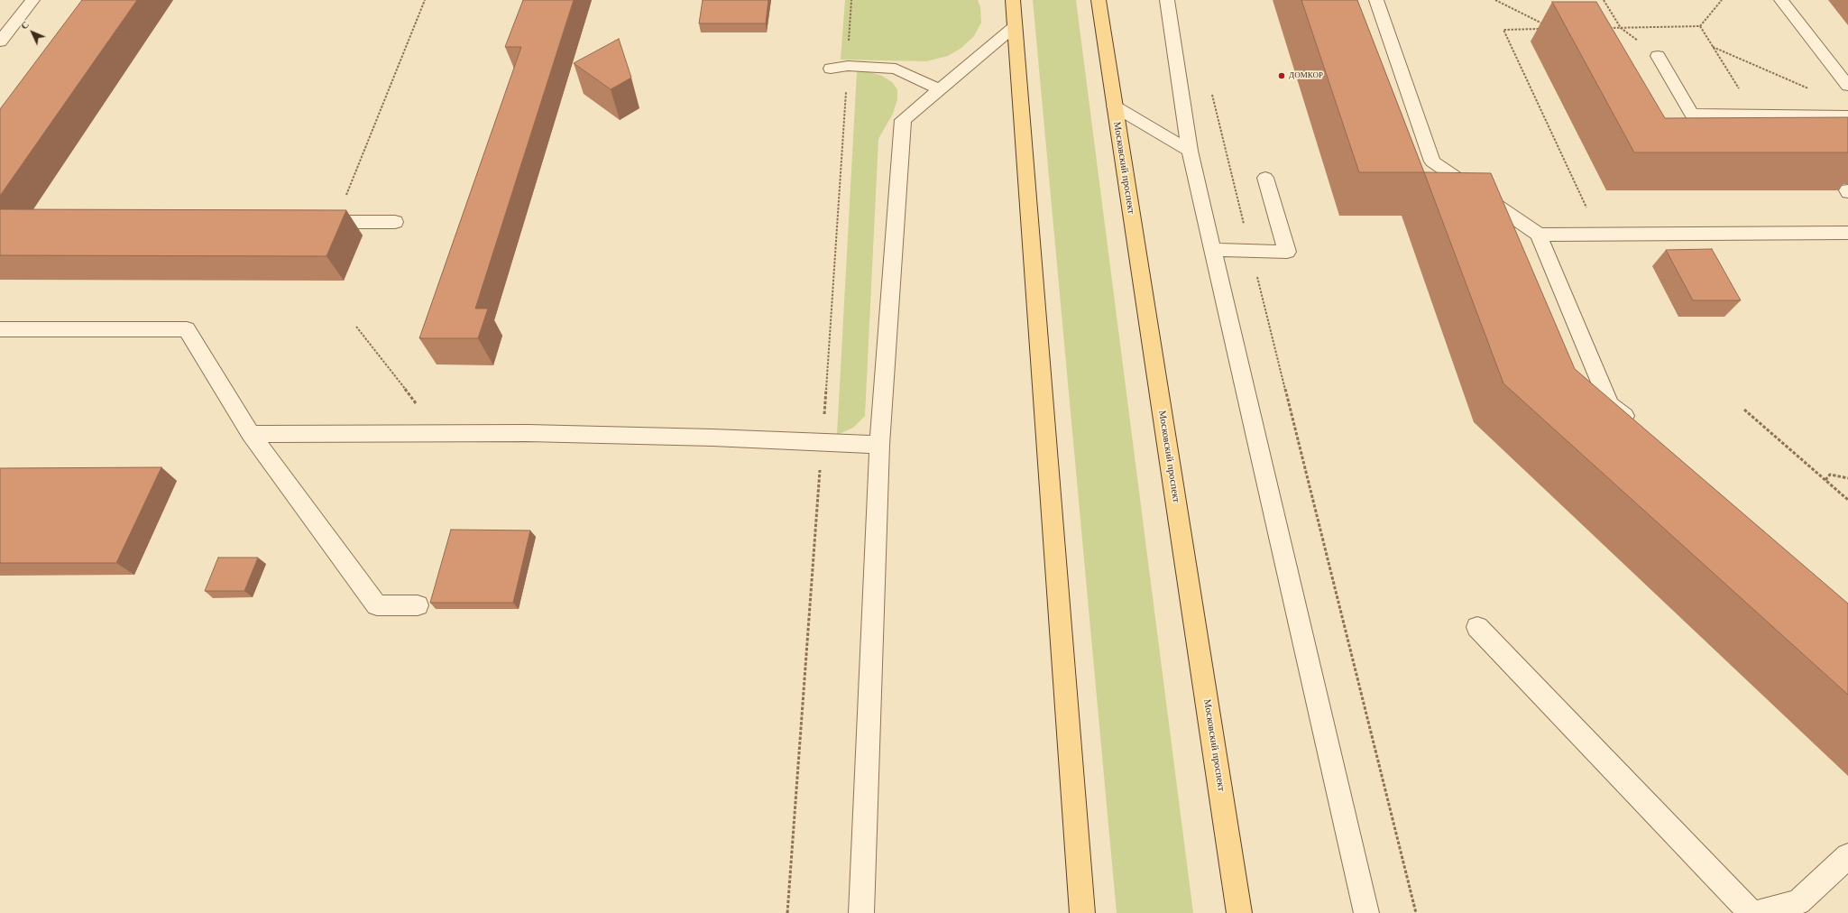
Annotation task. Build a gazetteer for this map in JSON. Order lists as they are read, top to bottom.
{
  "streets": {
    "main road": ["Московский проспект"]
  },
  "places": ["ДОМКОР"],
  "north": "top left"
}
